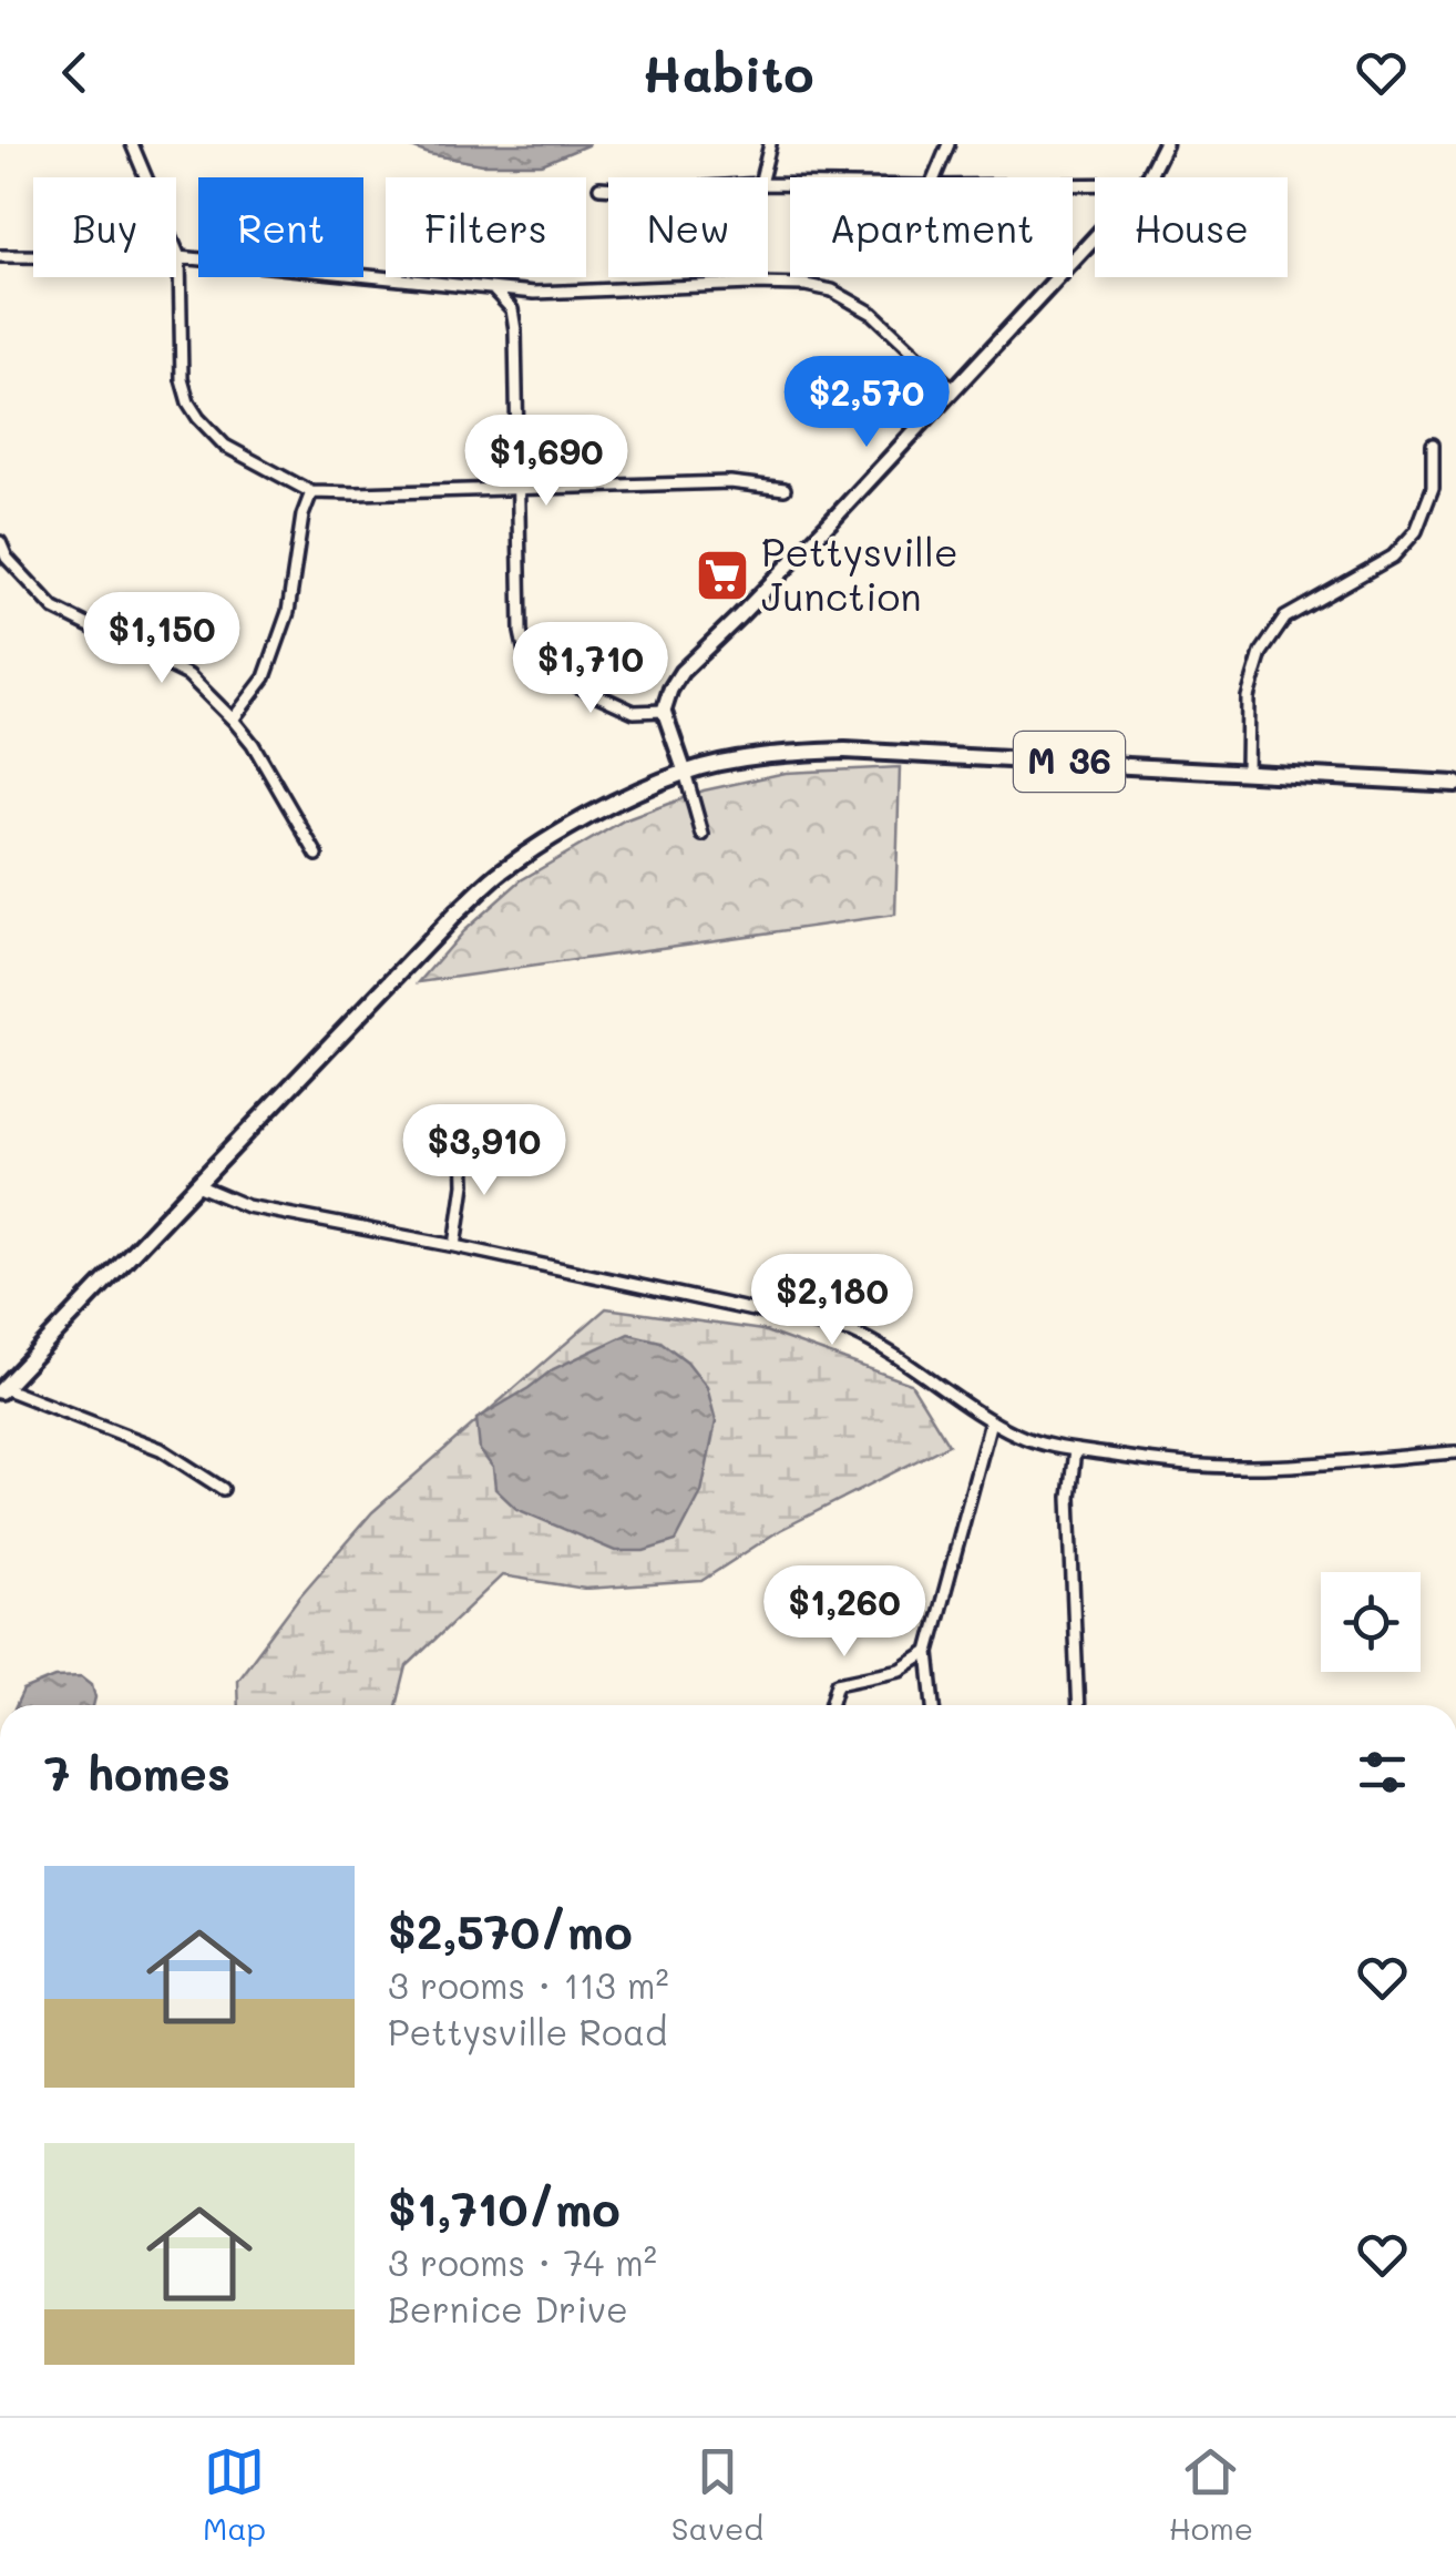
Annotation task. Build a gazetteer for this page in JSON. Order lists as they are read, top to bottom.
{
  "streets": {
    "main road": ["M 36"]
  },
  "places": {
    "supermarket": ["Pettysville Junction"]
  },
  "page": {
    "header": "Habito",
    "chip": [
      "Buy",
      "Rent",
      "Filters",
      "New",
      "Apartment",
      "House"
    ],
    "price": [
      "$2,570",
      "$1,690",
      "$1,150",
      "$1,710",
      "$3,910",
      "$2,180",
      "$1,260"
    ],
    "heading": "7 homes",
    "list": [
      {
        "name": "$2,570/mo",
        "note": "3 rooms · 113 m² · Pettysville Road"
      },
      {
        "name": "$1,710/mo",
        "note": "3 rooms · 74 m² · Bernice Drive"
      }
    ],
    "tabs": ["Map", "Saved", "Home"]
  }
}
